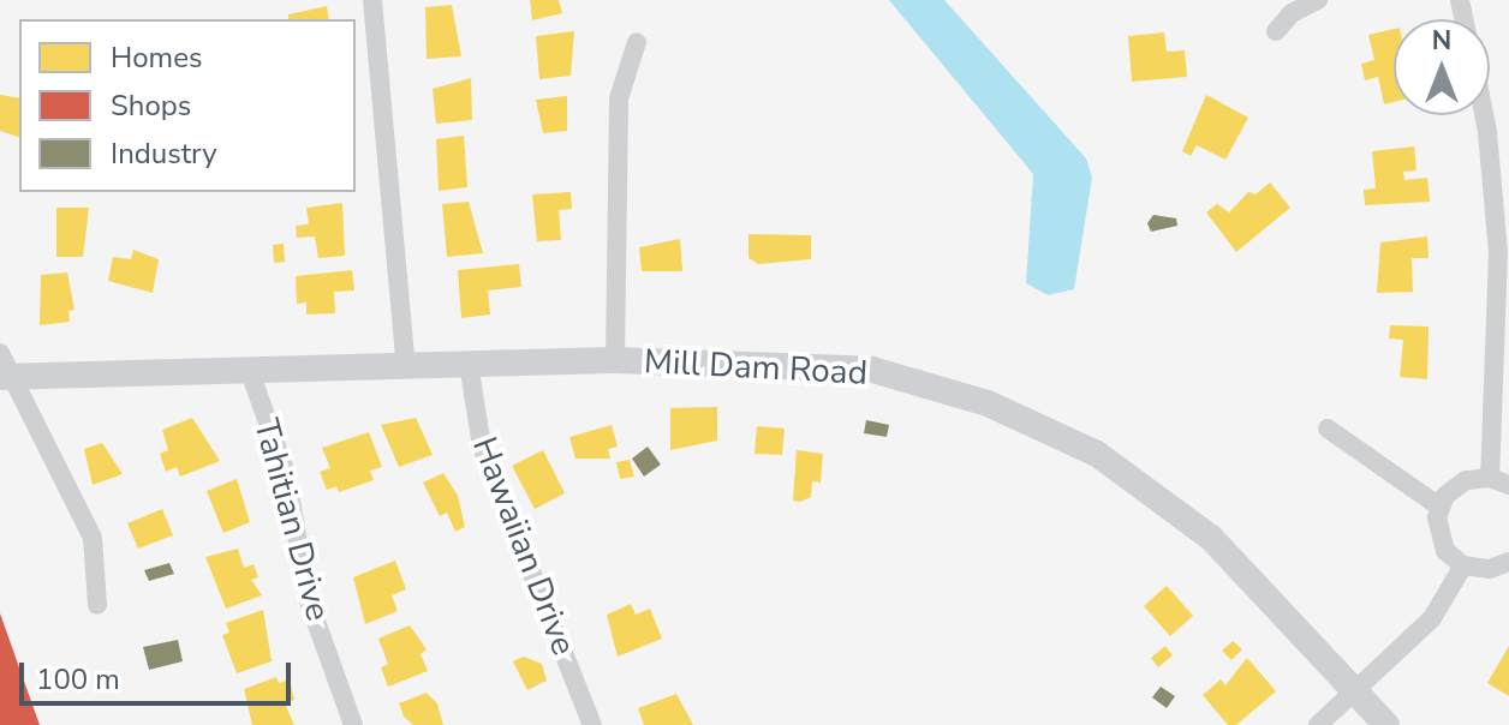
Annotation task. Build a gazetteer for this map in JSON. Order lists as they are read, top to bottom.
{
  "streets": {
    "street": ["Mill Dam Road", "Tahitian Drive", "Hawaiian Drive"]
  },
  "crossings": [
    ["Mill Dam Road", "Tahitian Drive"],
    ["Mill Dam Road", "Hawaiian Drive"]
  ],
  "legend": ["Homes", "Shops", "Industry"],
  "scale_bar": "100 m",
  "north": "top"
}
